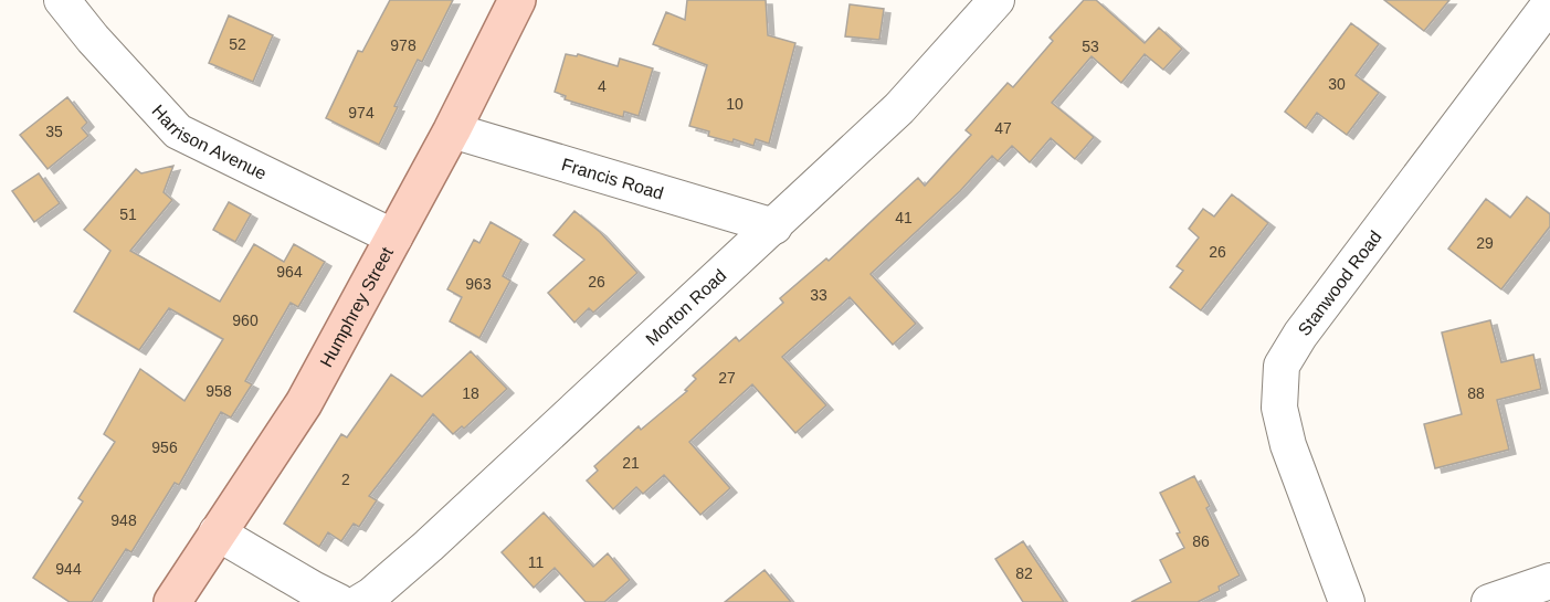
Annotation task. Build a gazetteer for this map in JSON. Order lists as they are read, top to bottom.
{
  "streets": {
    "main road": ["Humphrey Street"],
    "street": [
      "Harrison Avenue",
      "Francis Road",
      "Stanwood Road",
      "Morton Road"
    ]
  },
  "crossings": [
    ["Harrison Avenue", "Humphrey Street"],
    ["Francis Road", "Humphrey Street"],
    ["Francis Road", "Morton Road"]
  ],
  "house_numbers": [
    "52",
    "978",
    "53",
    "30",
    "4",
    "10",
    "974",
    "47",
    "35",
    "51",
    "41",
    "29",
    "26",
    "964",
    "26",
    "963",
    "33",
    "960",
    "27",
    "958",
    "18",
    "88",
    "956",
    "21",
    "2",
    "948",
    "86",
    "11",
    "944",
    "82"
  ]
}
